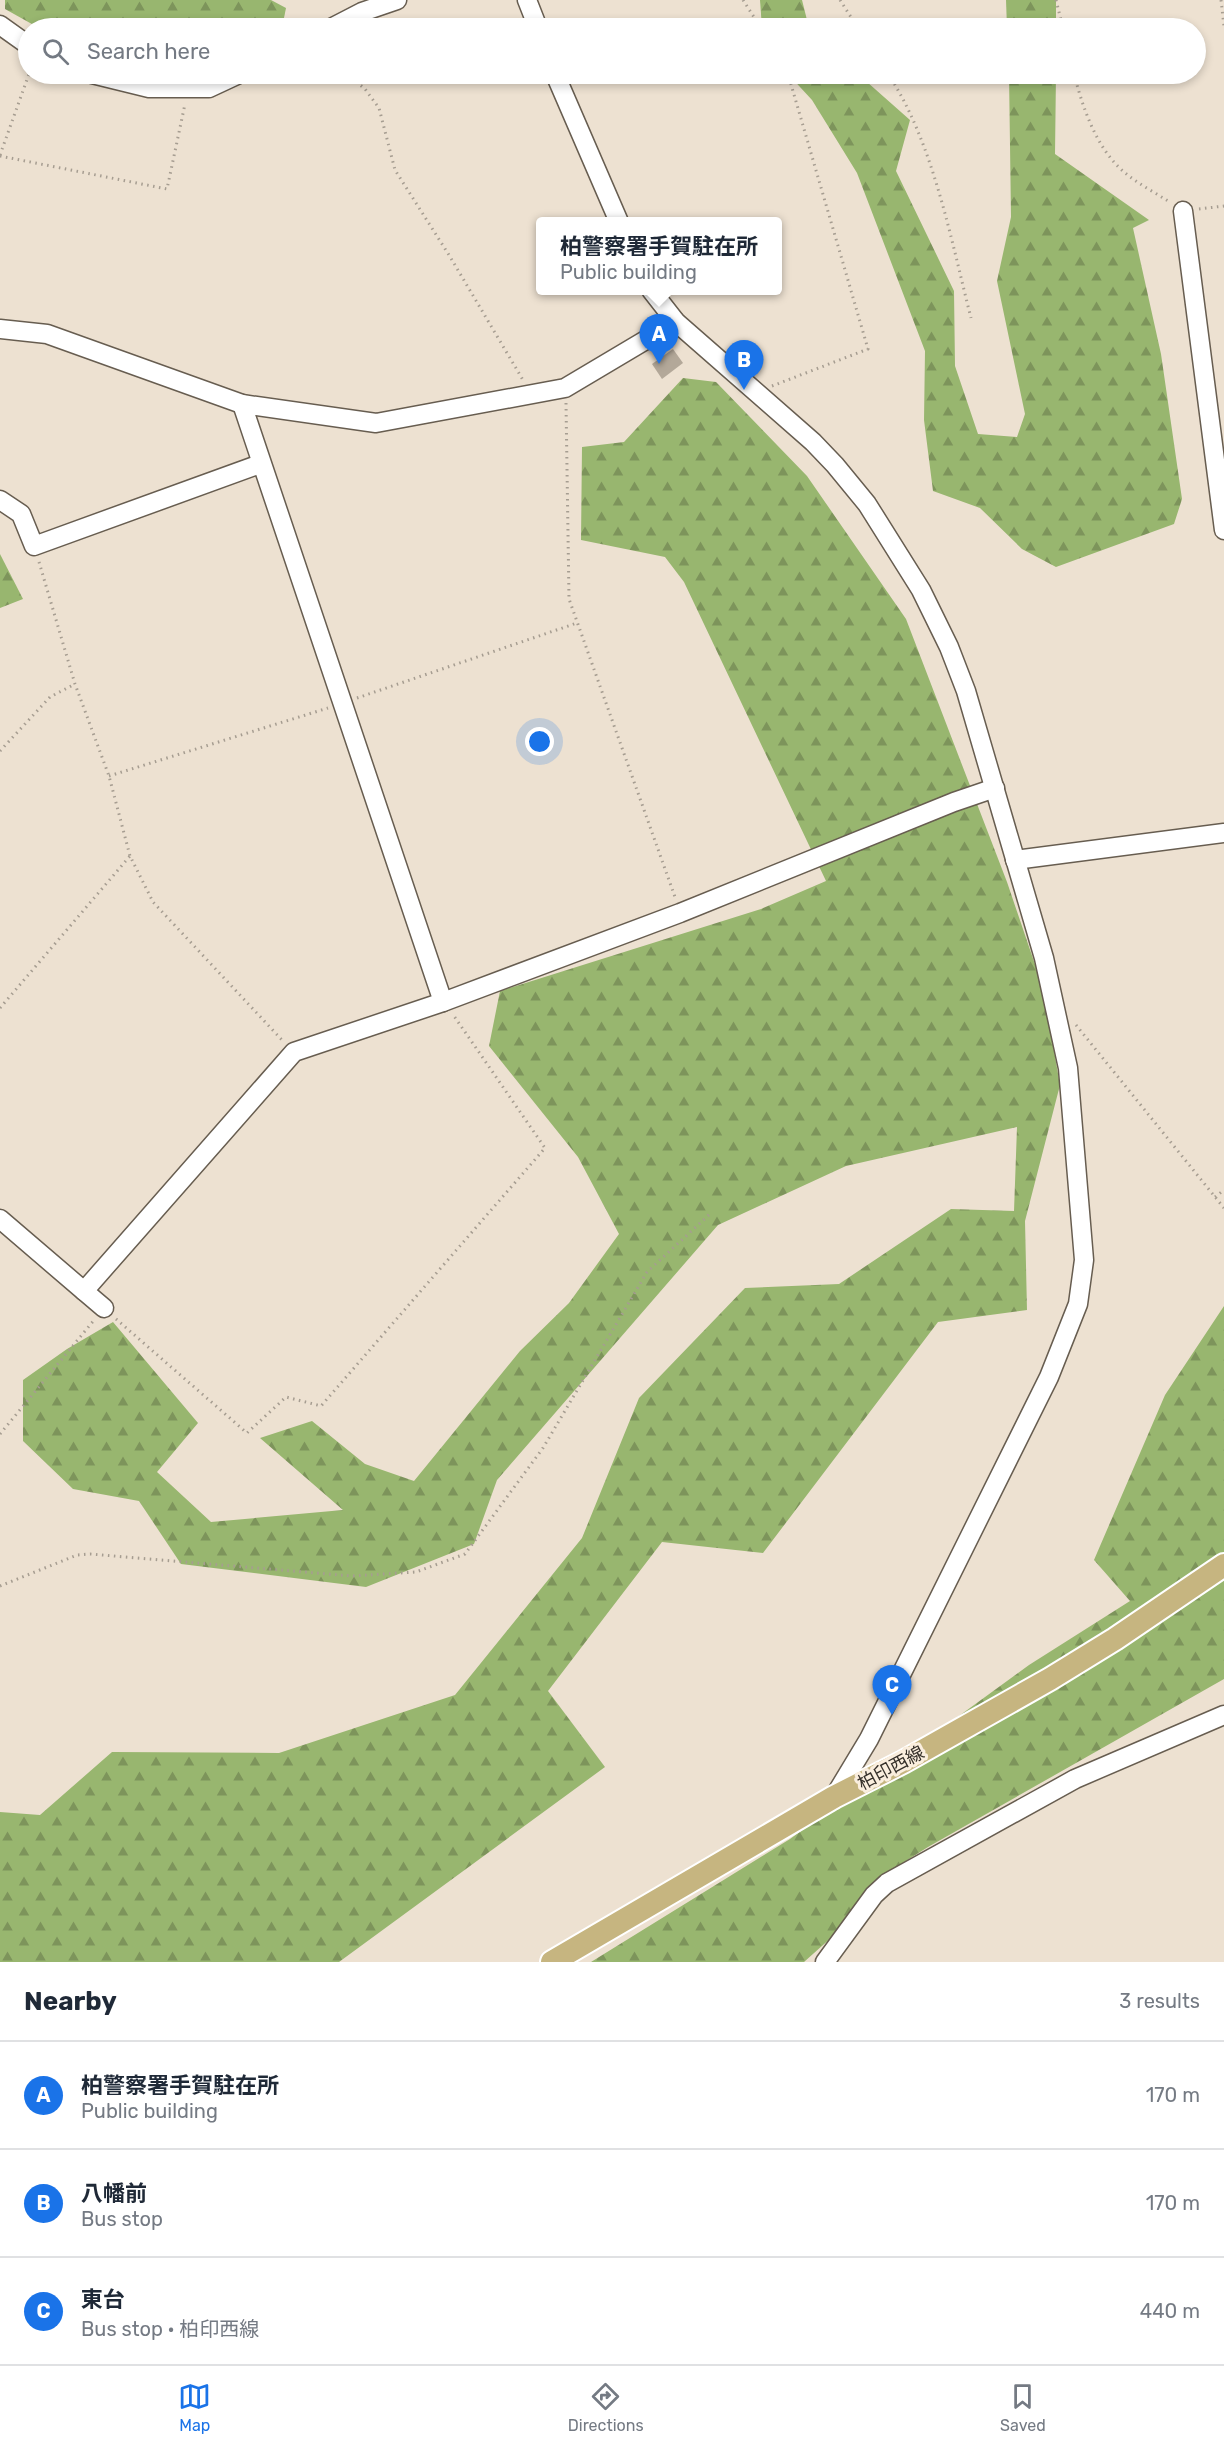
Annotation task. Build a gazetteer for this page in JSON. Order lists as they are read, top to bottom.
{
  "streets": {
    "main road": ["柏印西線"]
  },
  "page": {
    "search": "Search here",
    "popup": ["柏警察署手賀駐在所", "Public building"],
    "pins": ["A", "B", "C"],
    "heading": ["Nearby", "3 results"],
    "list": [
      {
        "mark": "A",
        "name": "柏警察署手賀駐在所",
        "note": "Public building",
        "value": "170 m"
      },
      {
        "mark": "B",
        "name": "八幡前",
        "note": "Bus stop",
        "value": "170 m"
      },
      {
        "mark": "C",
        "name": "東台",
        "note": "Bus stop · 柏印西線",
        "value": "440 m"
      }
    ],
    "nav": ["Map", "Directions", "Saved"]
  }
}
